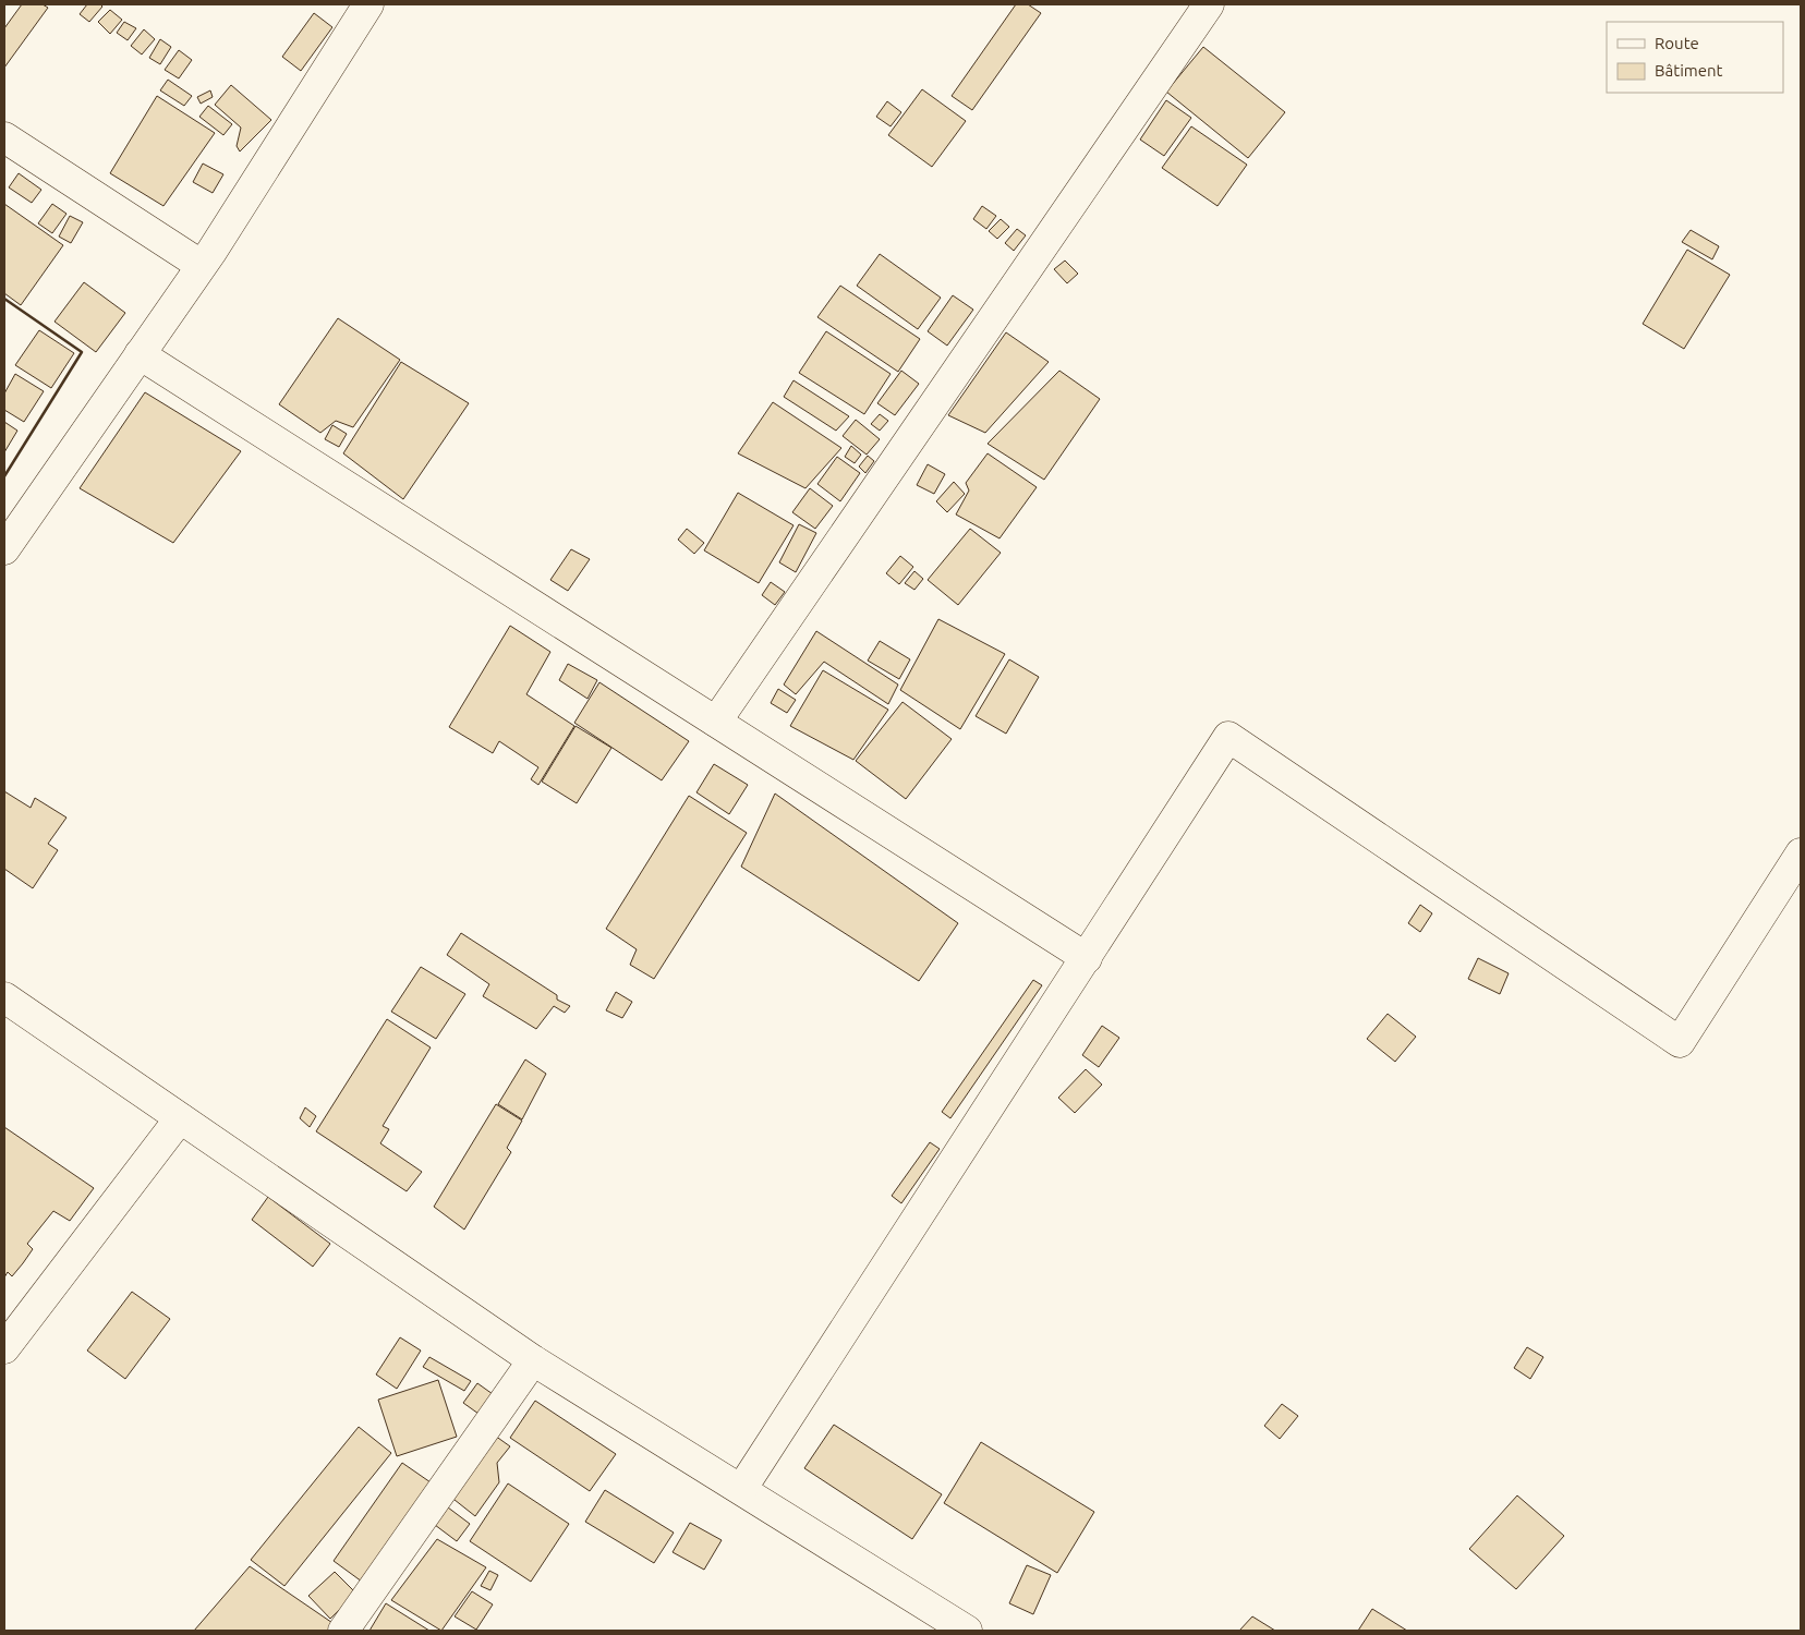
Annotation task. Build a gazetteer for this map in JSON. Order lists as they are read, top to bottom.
{
  "legend": ["Route", "Bâtiment"]
}
